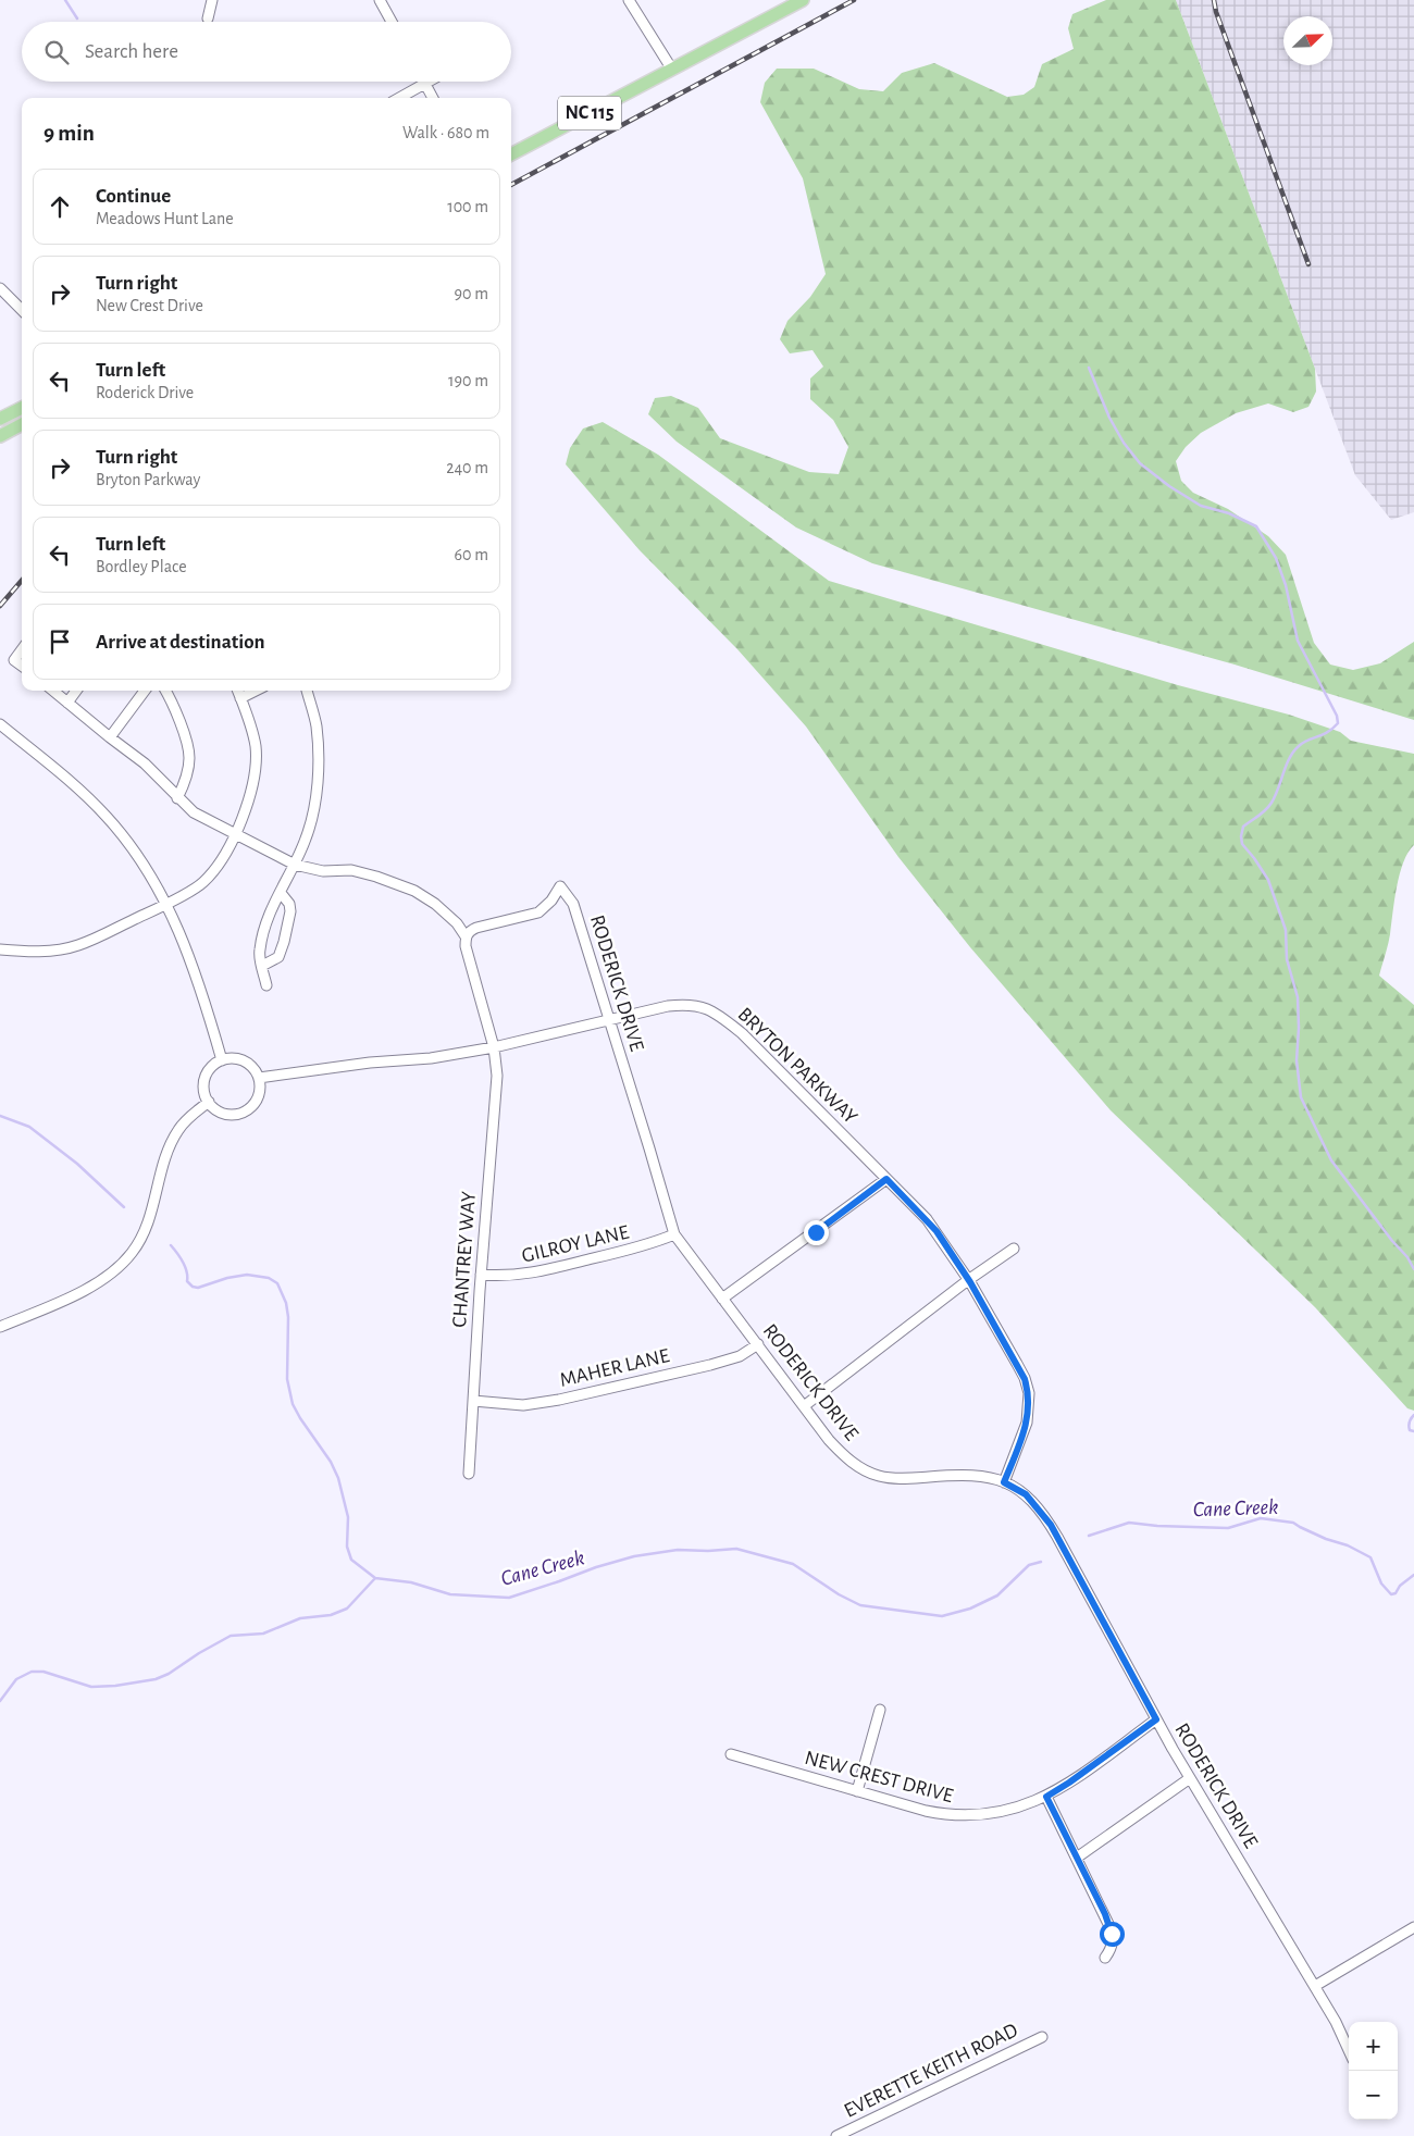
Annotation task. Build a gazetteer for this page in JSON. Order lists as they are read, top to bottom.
{
  "streets": {
    "main road": ["NC 115"],
    "street": [
      "RODERICK DRIVE",
      "BRYTON PARKWAY",
      "GILROY LANE",
      "CHANTREY WAY",
      "MAHER LANE",
      "NEW CREST DRIVE",
      "EVERETTE KEITH ROAD"
    ]
  },
  "crossings": [
    ["RODERICK DRIVE", "BRYTON PARKWAY"],
    ["RODERICK DRIVE", "GILROY LANE"],
    ["RODERICK DRIVE", "CHANTREY WAY"],
    ["RODERICK DRIVE", "MAHER LANE"],
    ["RODERICK DRIVE", "NEW CREST DRIVE"],
    ["BRYTON PARKWAY", "CHANTREY WAY"],
    ["GILROY LANE", "CHANTREY WAY"],
    ["CHANTREY WAY", "MAHER LANE"]
  ],
  "water": ["Cane Creek"],
  "north": "top right",
  "page": {
    "search": "Search here",
    "heading": ["9 min", "Walk · 680 m"],
    "list": [
      ["Continue", "Meadows Hunt Lane", "100 m"],
      ["Turn right", "New Crest Drive", "90 m"],
      ["Turn left", "Roderick Drive", "190 m"],
      ["Turn right", "Bryton Parkway", "240 m"],
      ["Turn left", "Bordley Place", "60 m"],
      "Arrive at destination"
    ],
    "map_buttons": ["+", "−"]
  }
}
